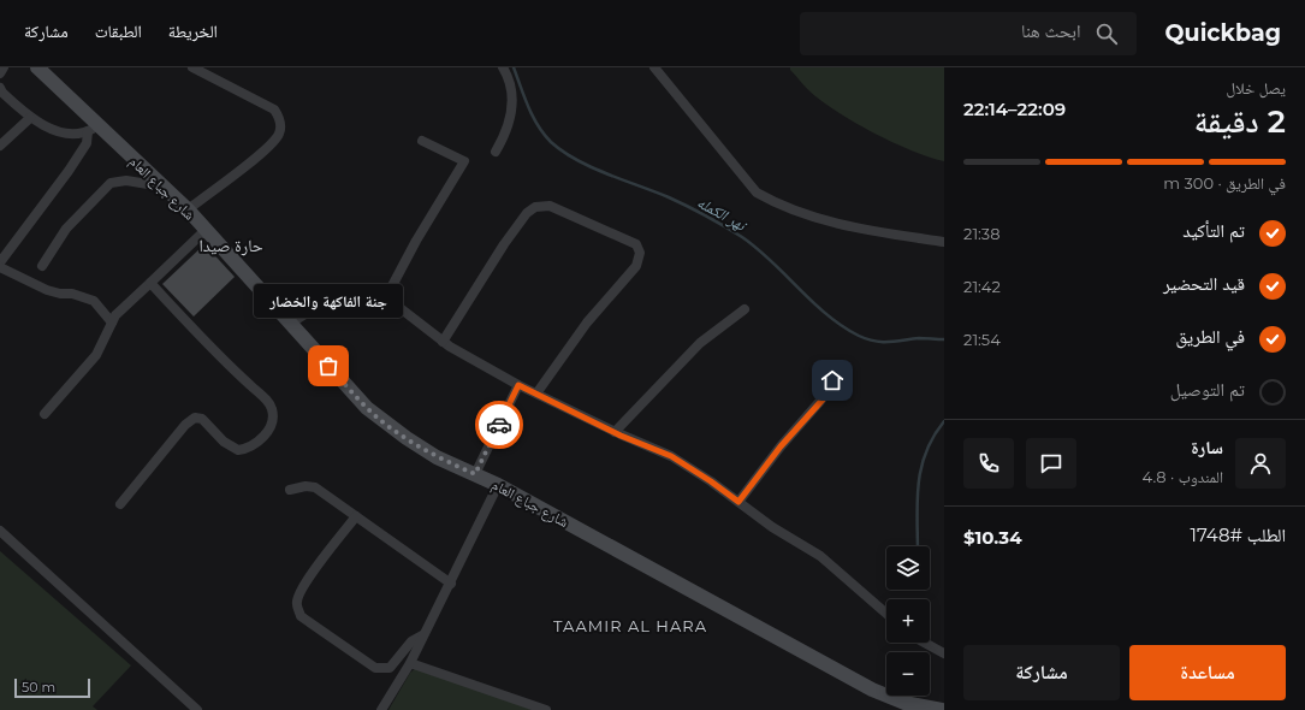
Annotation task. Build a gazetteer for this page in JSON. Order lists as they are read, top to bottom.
{
  "streets": {
    "main road": ["شارع جباع العام"]
  },
  "districts": ["حارة صيدا", "TAAMIR AL HARA"],
  "water": ["نهر الكمله"],
  "places": ["جنة الفاكهة والخضار"],
  "scale_bar": "50 m",
  "page": {
    "header": "Quickbag",
    "search": "ابحث هنا",
    "nav": ["الخريطة", "الطبقات", "مشاركة"],
    "heading": ["2 دقيقة", "يصل خلال", "22:09–22:14"],
    "panel": [
      "سارة",
      "المندوب · 4.8",
      "الطلب #1748",
      "$10.34"
    ],
    "bar": "في الطريق · 300 m",
    "list": [
      ["تم التأكيد", "21:38"],
      ["قيد التحضير", "21:42"],
      ["في الطريق", "21:54"],
      "تم التوصيل"
    ],
    "bubble": "جنة الفاكهة والخضار",
    "map_buttons": ["+", "−"],
    "buttons": ["مساعدة", "مشاركة"],
    "scale": "50 m"
  }
}
